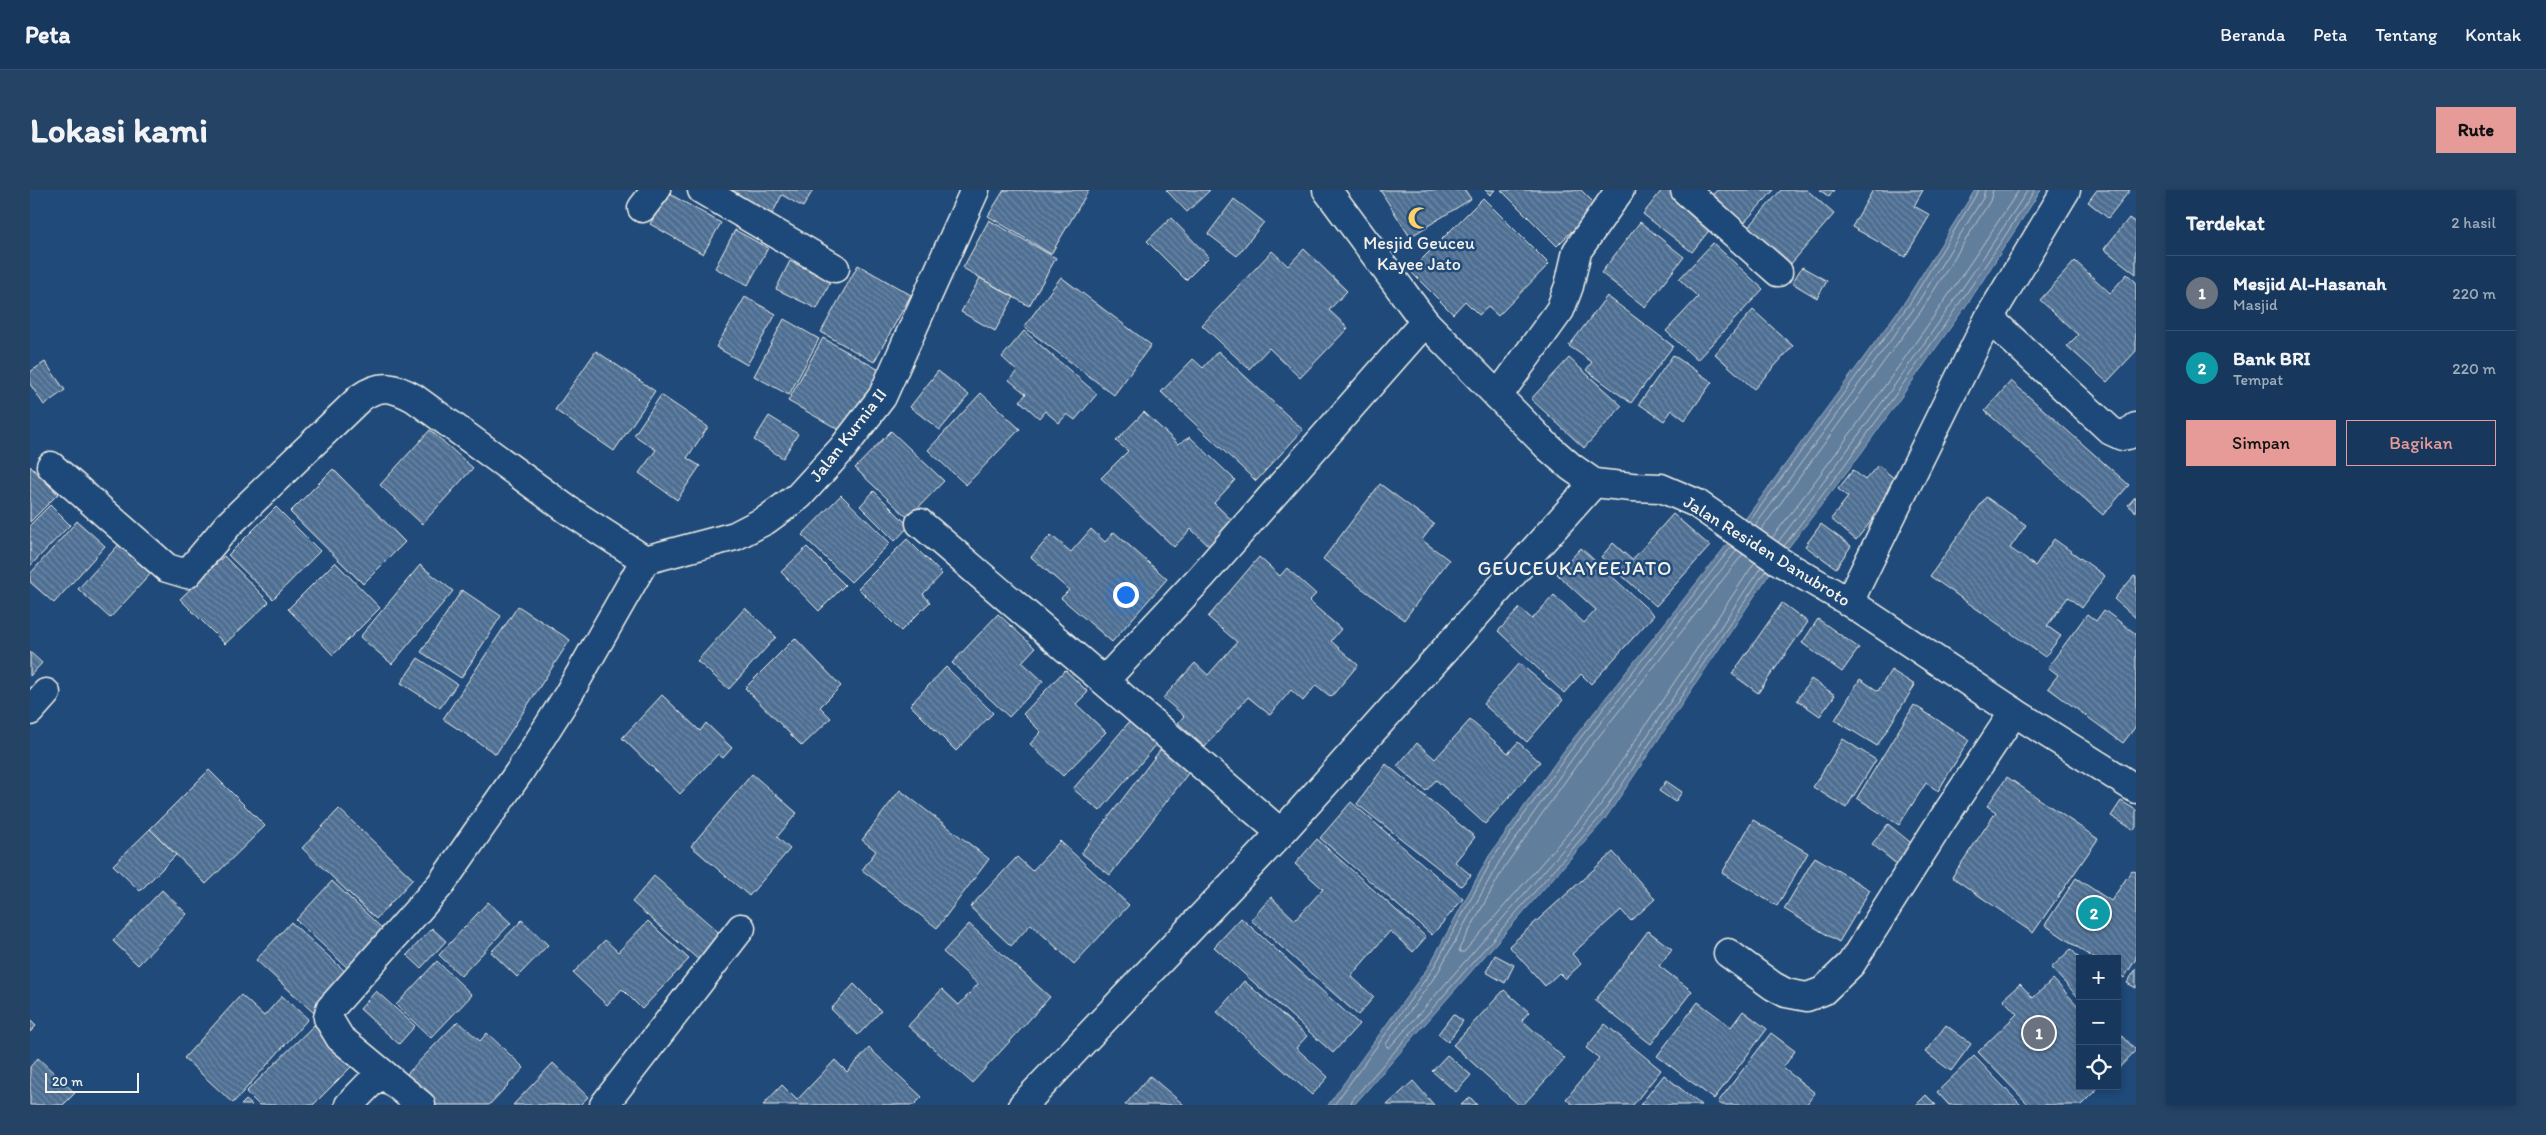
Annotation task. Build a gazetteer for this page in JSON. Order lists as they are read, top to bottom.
{
  "streets": {
    "street": ["Jalan Kurnia II", "Jalan Residen Danubroto"]
  },
  "districts": ["GEUCEUKAYEEJATO"],
  "places": {
    "mosque": ["Mesjid Geuceu Kayee Jato"]
  },
  "scale_bar": "20 m",
  "page": {
    "header": "Peta",
    "nav": [
      "Beranda",
      "Peta",
      "Tentang",
      "Kontak"
    ],
    "buttons": [
      "Rute",
      ["Simpan", "Bagikan"]
    ],
    "title": "Lokasi kami",
    "heading": ["Terdekat", "2 hasil"],
    "list": [
      {
        "mark": "1",
        "name": "Mesjid Al-Hasanah",
        "note": "Masjid",
        "value": "220 m"
      },
      {
        "mark": "2",
        "name": "Bank BRI",
        "note": "Tempat",
        "value": "220 m"
      }
    ],
    "pins": ["2", "1"],
    "map_buttons": ["+", "−"],
    "scale": "20 m"
  }
}
